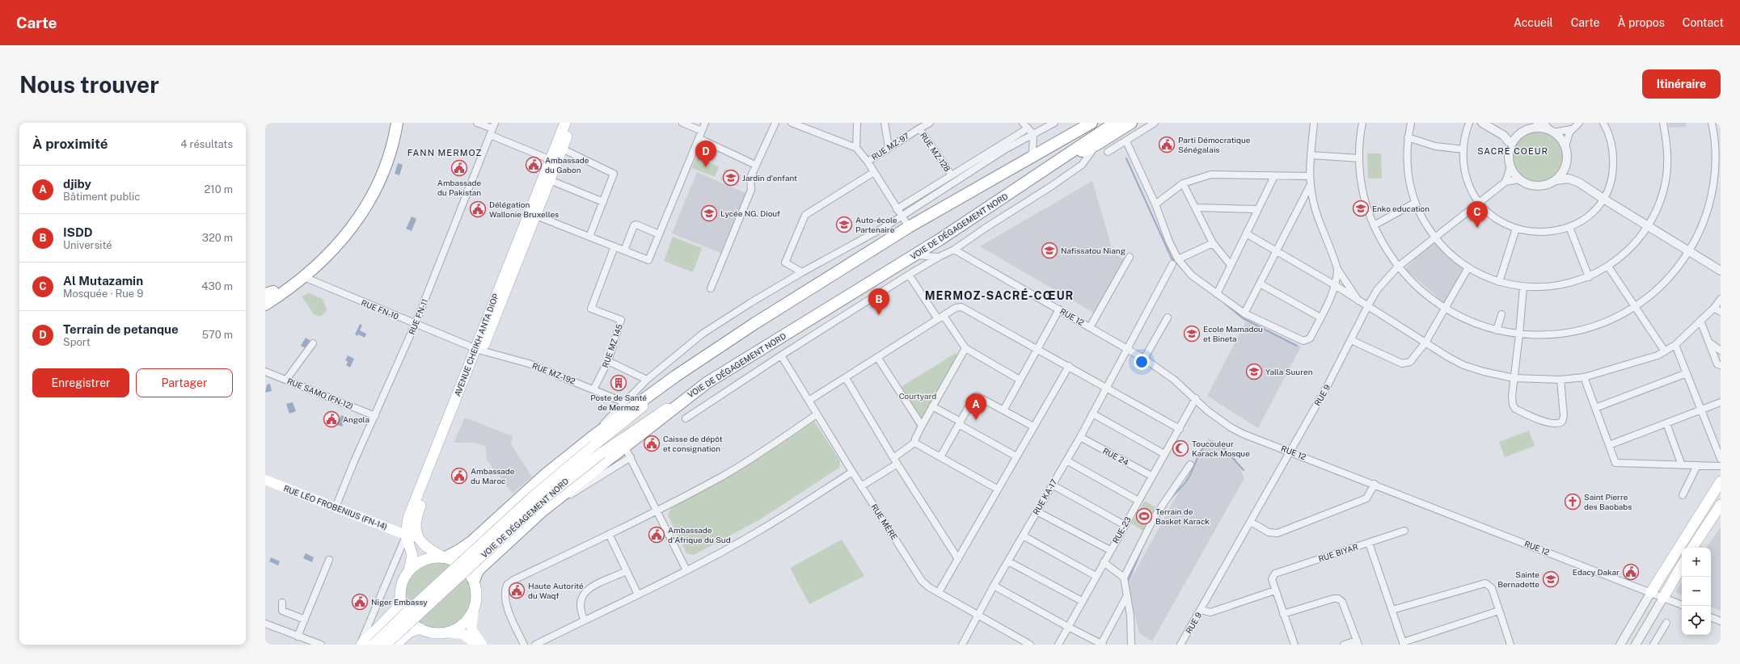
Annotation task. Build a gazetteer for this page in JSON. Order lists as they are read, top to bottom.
{
  "streets": {
    "highway": ["VOIE DE DÉGAGEMENT NORD"],
    "main road": ["AVENUE CHEIKH ANTA DIOP", "RUE LÉO FROBENIUS (FN-14)"],
    "street": [
      "RUE MZ-97",
      "RUE MZ-128",
      "RUE FN-10",
      "RUE FN-11",
      "RUE 12",
      "RUE MZ 145",
      "RUE MZ-192",
      "RUE SAMO (FN-12)",
      "RUE 9",
      "RUE 24",
      "RUE KA-17",
      "RUE MÈRE",
      "RUE-23",
      "RUE BIYAR"
    ]
  },
  "crossings": [
    ["RUE MZ-97", "RUE MZ-128"],
    ["RUE FN-10", "RUE FN-11"],
    ["RUE FN-10", "AVENUE CHEIKH ANTA DIOP"],
    ["RUE FN-10", "RUE MZ-192"],
    ["RUE FN-11", "RUE SAMO (FN-12)"],
    ["RUE FN-11", "RUE LÉO FROBENIUS (FN-14)"],
    ["RUE 12", "RUE 9"],
    ["RUE 12", "RUE KA-17"],
    ["RUE 12", "RUE-23"],
    ["AVENUE CHEIKH ANTA DIOP", "RUE MZ-192"],
    ["AVENUE CHEIKH ANTA DIOP", "RUE LÉO FROBENIUS (FN-14)"],
    ["RUE MZ 145", "RUE MZ-192"],
    ["RUE 24", "RUE KA-17"],
    ["RUE 24", "RUE-23"],
    ["RUE KA-17", "RUE MÈRE"]
  ],
  "districts": ["SACRÉ COEUR", "FANN MERMOZ", "MERMOZ-SACRÉ-CŒUR"],
  "parks": ["Courtyard"],
  "places": {
    "public building": [
      "Parti Démocratique Sénégalais",
      "Ambassade du Gabon",
      "Ambassade du Pakistan",
      "Délégation Wallonie Bruxelles",
      "Angola",
      "Caisse de dépôt et consignation",
      "Ambassade du Maroc",
      "Ambassade d'Afrique du Sud",
      "Edacy Dakar",
      "Haute Autorité du Waqf",
      "Niger Embassy"
    ],
    "school or university": [
      "Jardin d'enfant",
      "Enko education",
      "Lycée NG. Diouf",
      "Auto-école Partenaire",
      "Nafissatou Niang",
      "Ecole Mamadou et Bineta",
      "Yalla Suuren",
      "Sainte Bernadette"
    ],
    "building": ["Poste de Santé de Mermoz"],
    "mosque": ["Toucouleur Karack Mosque"],
    "church": ["Saint Pierre des Baobabs"],
    "sports": ["Terrain de Basket Karack"]
  },
  "page": {
    "header": "Carte",
    "nav": [
      "Accueil",
      "Carte",
      "À propos",
      "Contact"
    ],
    "buttons": [
      "Itinéraire",
      ["Enregistrer", "Partager"]
    ],
    "title": "Nous trouver",
    "heading": ["À proximité", "4 résultats"],
    "pins": [
      "D",
      "C",
      "B",
      "A"
    ],
    "list": [
      {
        "mark": "A",
        "name": "djiby",
        "note": "Bâtiment public",
        "value": "210 m"
      },
      {
        "mark": "B",
        "name": "ISDD",
        "note": "Université",
        "value": "320 m"
      },
      {
        "mark": "C",
        "name": "Al Mutazamin",
        "note": "Mosquée · Rue 9",
        "value": "430 m"
      },
      {
        "mark": "D",
        "name": "Terrain de petanque",
        "note": "Sport",
        "value": "570 m"
      }
    ],
    "map_buttons": ["+", "−"]
  }
}
